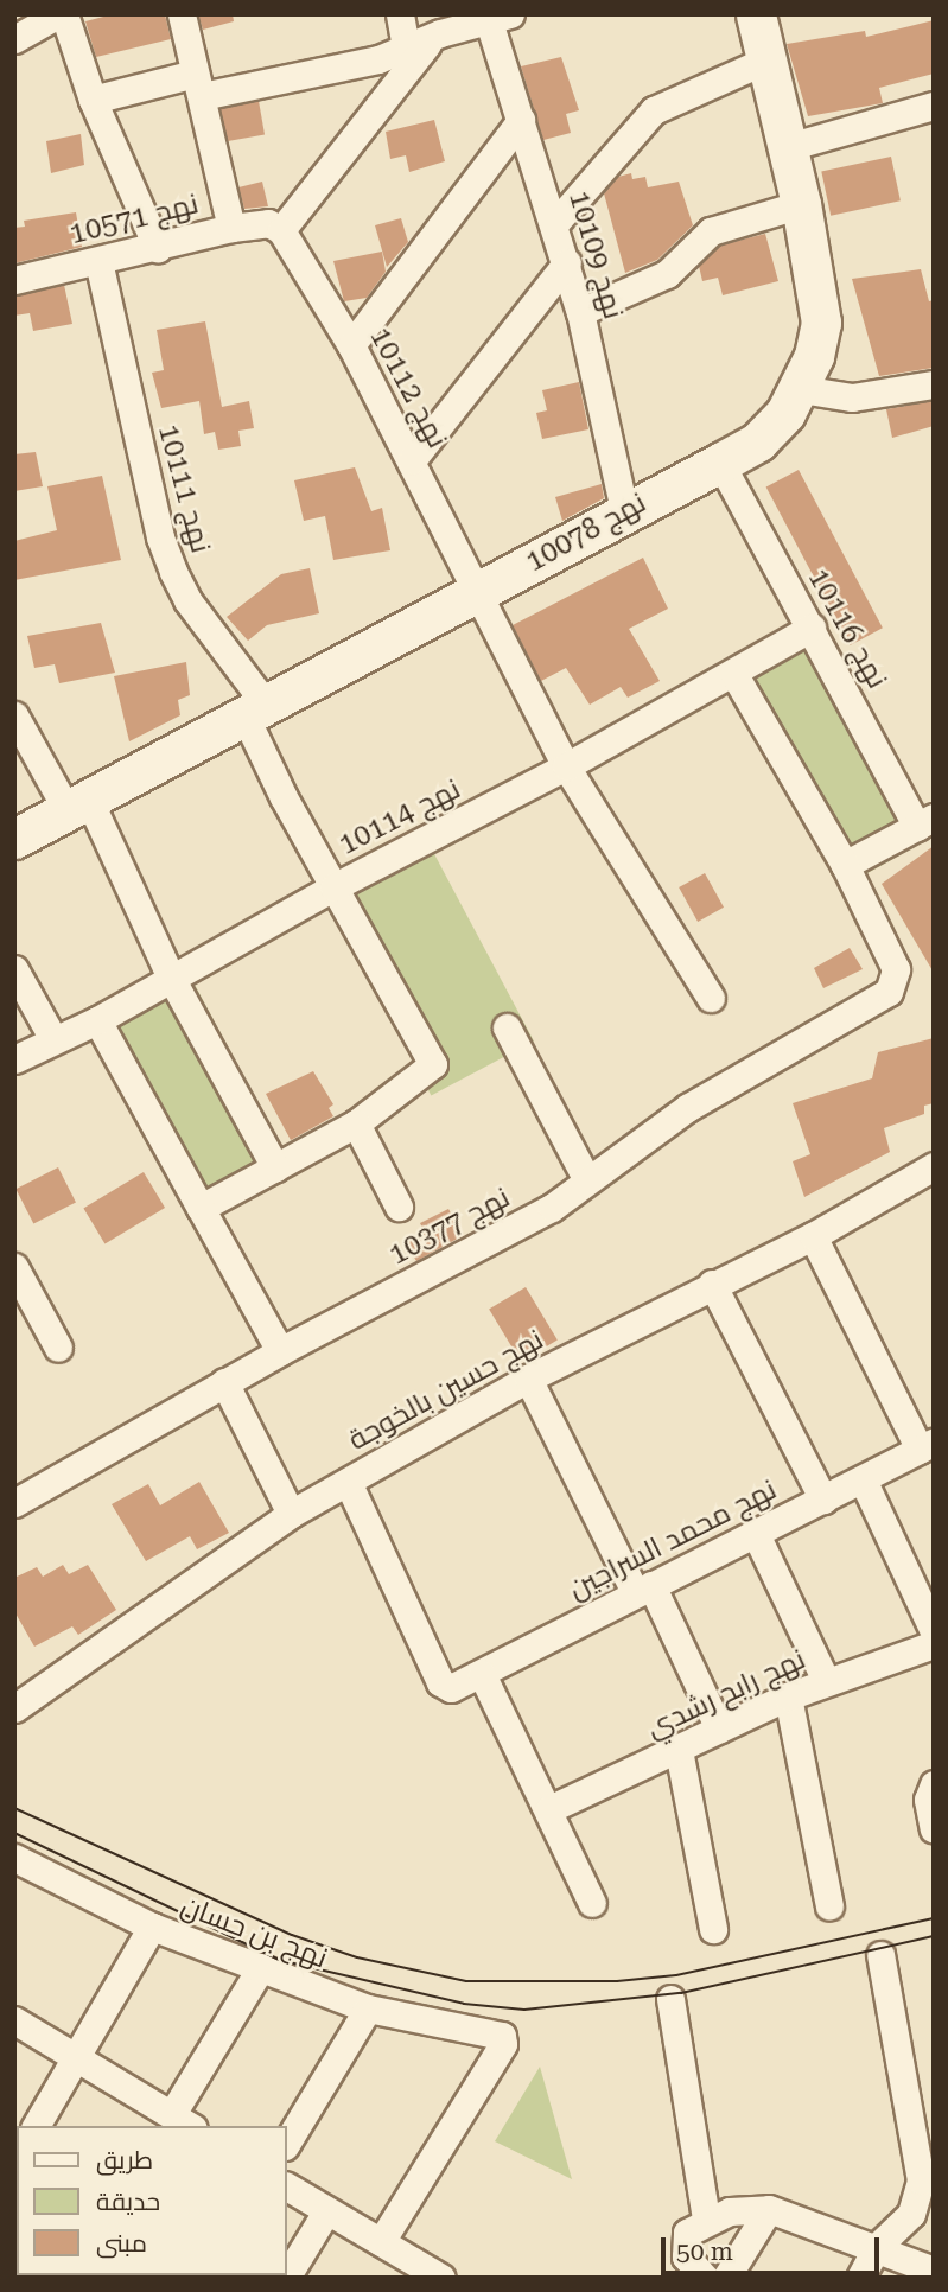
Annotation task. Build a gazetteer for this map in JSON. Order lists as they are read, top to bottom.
{
  "streets": {
    "street": [
      "نهج 10571",
      "نهج 10109",
      "نهج 10112",
      "نهج 10111",
      "نهج 10078",
      "نهج 10116",
      "نهج 10114",
      "نهج 10377",
      "نهج حسين بالخوجة",
      "نهج محمد السراجين",
      "نهج رابح رشدي",
      "نهج بن حسان"
    ]
  },
  "crossings": [
    ["نهج 10571", "نهج 10112"],
    ["نهج 10571", "نهج 10111"],
    ["نهج 10109", "نهج 10078"],
    ["نهج 10112", "نهج 10078"],
    ["نهج 10112", "نهج 10114"],
    ["نهج 10111", "نهج 10078"],
    ["نهج 10111", "نهج 10114"],
    ["نهج 10078", "نهج 10116"],
    ["نهج 10116", "نهج 10114"],
    ["نهج حسين بالخوجة", "نهج محمد السراجين"]
  ],
  "legend": ["طريق", "حديقة", "مبنى"],
  "scale_bar": "50 m"
}
